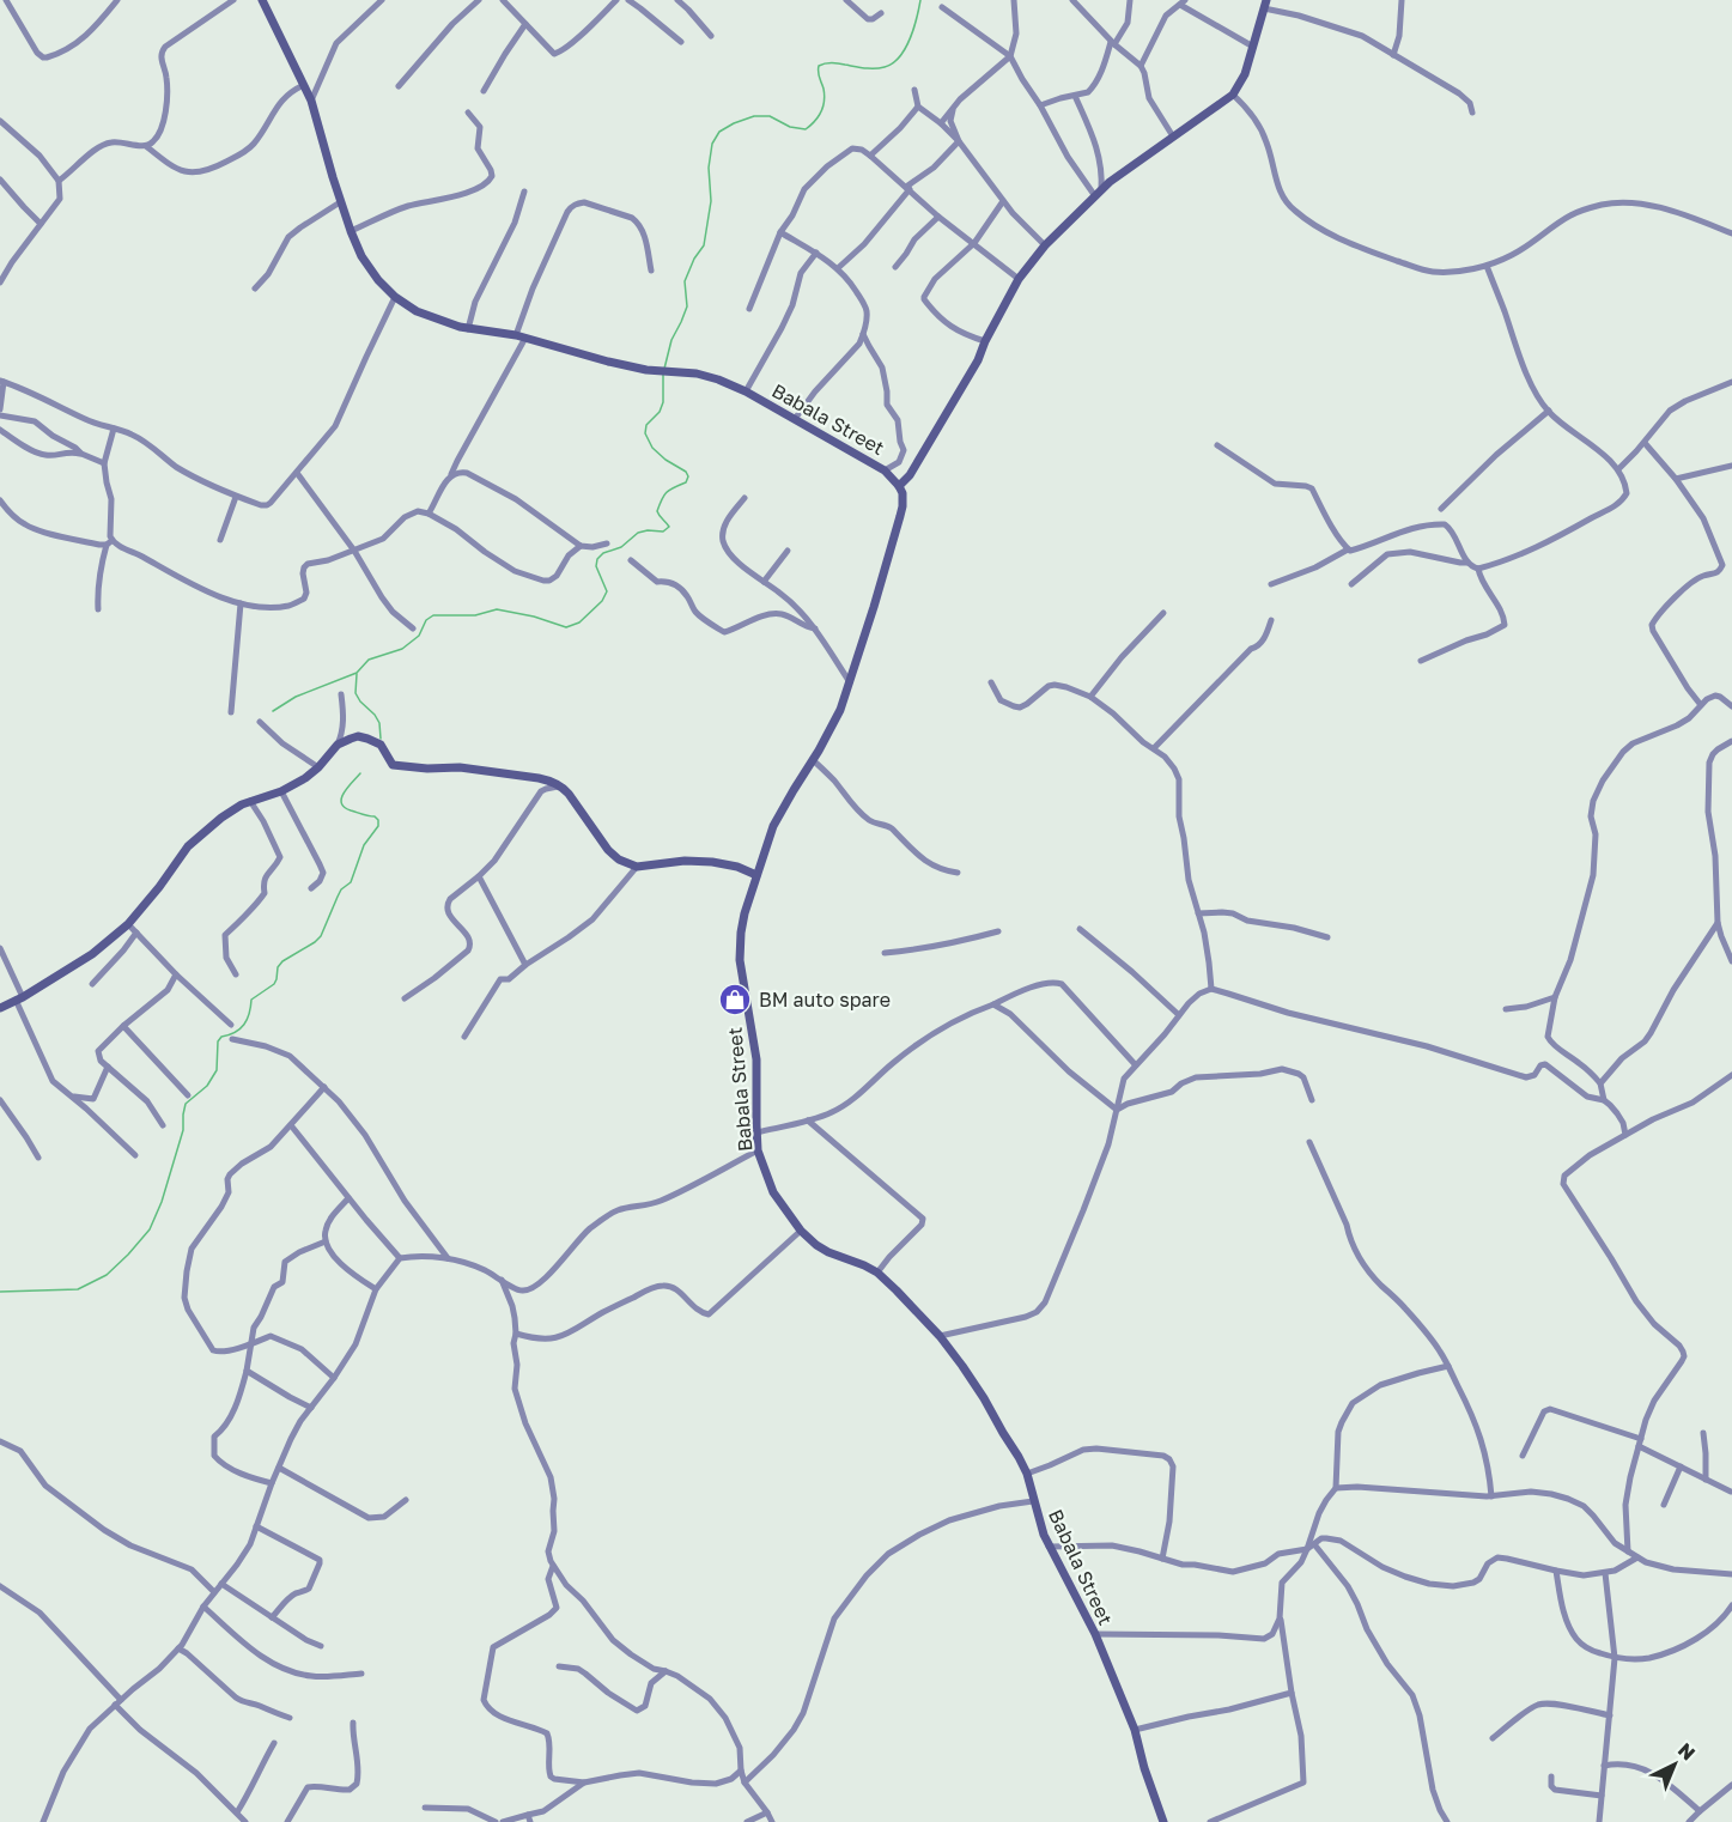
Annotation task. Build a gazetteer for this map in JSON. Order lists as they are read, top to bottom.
{
  "streets": {
    "street": ["Babala Street"]
  },
  "places": {
    "shop": ["BM auto spare"]
  },
  "north": "top right"
}
